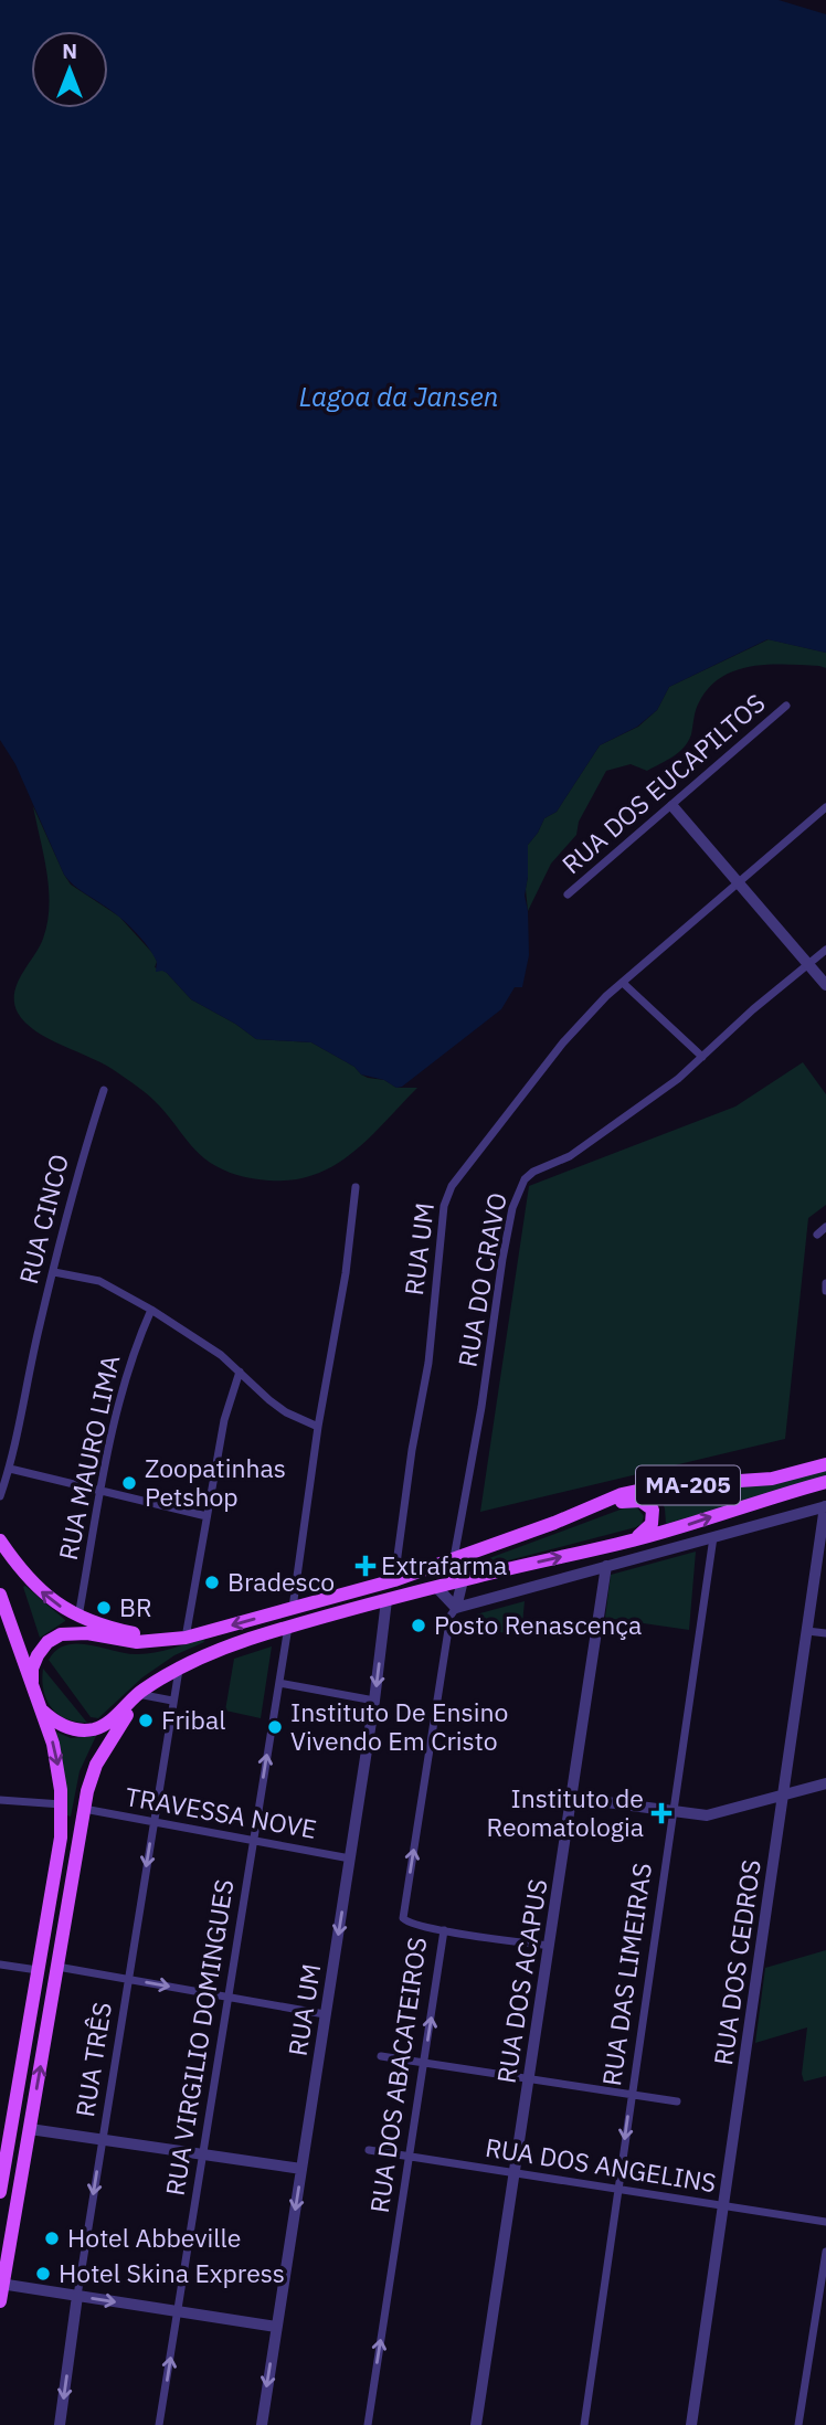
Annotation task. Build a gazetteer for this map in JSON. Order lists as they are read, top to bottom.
{
  "streets": {
    "main road": ["MA-205"],
    "street": [
      "RUA DOS EUCAPILTOS",
      "RUA CINCO",
      "RUA UM",
      "RUA DO CRAVO",
      "RUA MAURO LIMA",
      "TRAVESSA NOVE",
      "RUA DOS CEDROS",
      "RUA DAS LIMEIRAS",
      "RUA DOS ACAPUS",
      "RUA VIRGILIO DOMINGUES",
      "RUA TRÊS",
      "RUA DOS ABACATEIROS",
      "RUA DOS ANGELINS"
    ]
  },
  "crossings": [
    ["RUA UM", "TRAVESSA NOVE"],
    ["TRAVESSA NOVE", "RUA VIRGILIO DOMINGUES"],
    ["TRAVESSA NOVE", "RUA TRÊS"],
    ["RUA DOS CEDROS", "RUA DOS ANGELINS"],
    ["RUA DAS LIMEIRAS", "RUA DOS ANGELINS"],
    ["RUA DOS ACAPUS", "RUA DOS ANGELINS"],
    ["RUA DOS ABACATEIROS", "RUA DOS ANGELINS"]
  ],
  "one_way": ["RUA TRÊS", "RUA DOS ABACATEIROS"],
  "water": ["Lagoa da Jansen"],
  "places": {
    "other": [
      "Zoopatinhas Petshop",
      "Bradesco",
      "BR",
      "Posto Renascença",
      "Fribal",
      "Instituto De Ensino Vivendo Em Cristo",
      "Hotel Abbeville",
      "Hotel Skina Express"
    ],
    "health": ["Extrafarma", "Instituto de Reomatologia"]
  },
  "north": "top"
}
